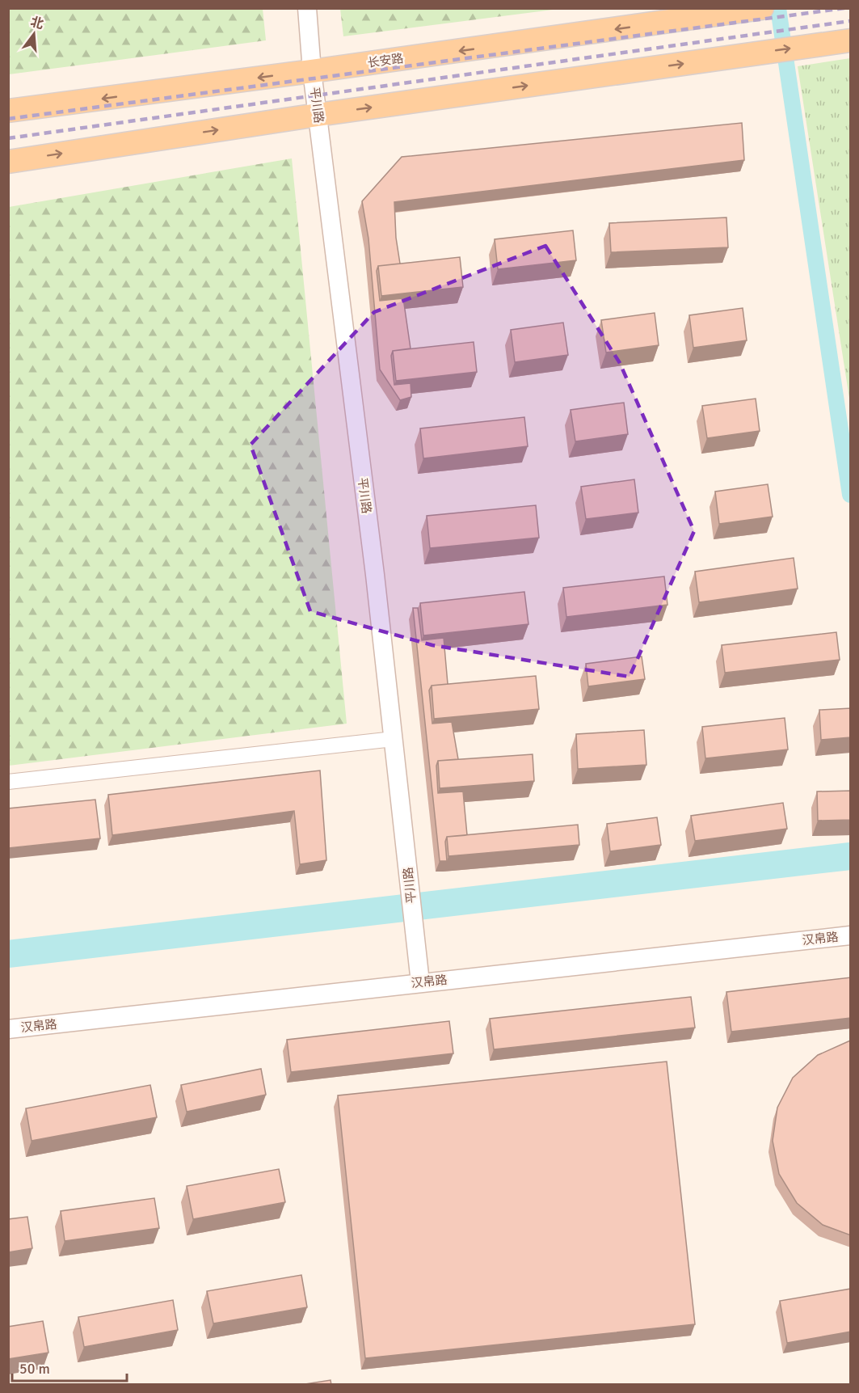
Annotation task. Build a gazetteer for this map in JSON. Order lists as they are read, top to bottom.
{
  "streets": {
    "main road": ["长安路"],
    "street": ["平川路", "汉帛路"]
  },
  "crossings": [
    ["长安路", "平川路"],
    ["平川路", "汉帛路"]
  ],
  "scale_bar": "50 m",
  "north": "top"
}
